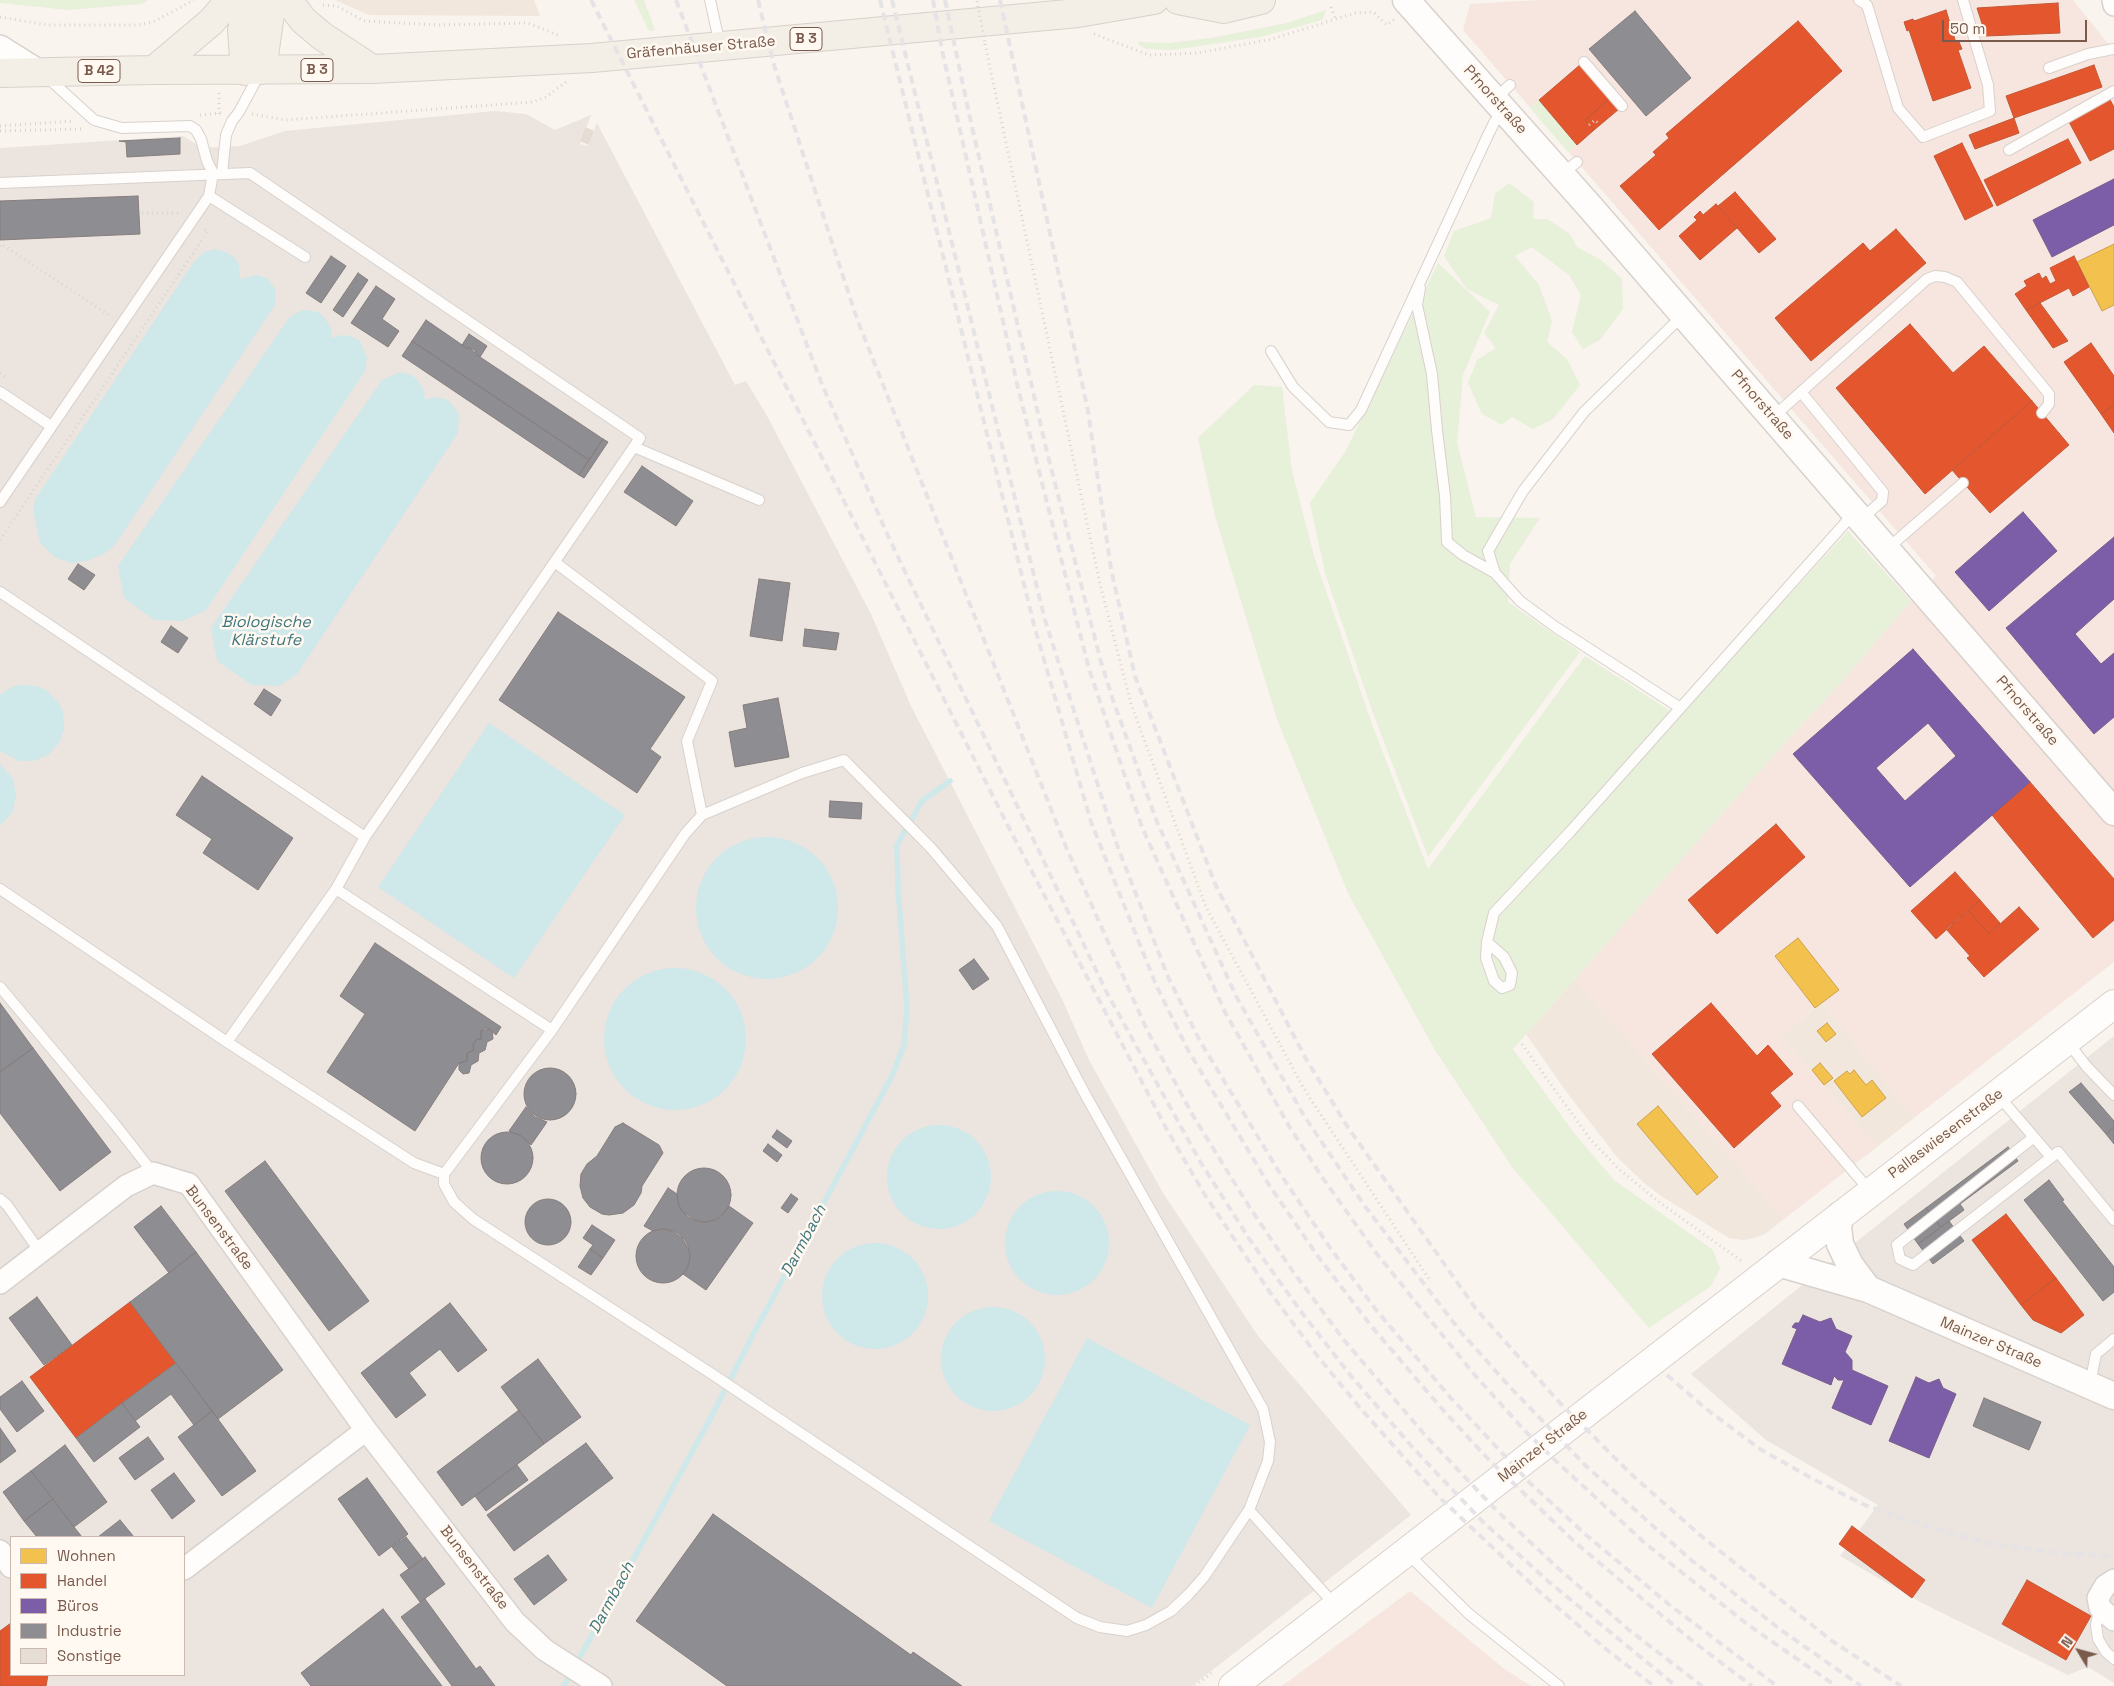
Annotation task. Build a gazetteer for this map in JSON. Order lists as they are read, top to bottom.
{
  "streets": {
    "main road": [
      "B 3",
      "Gräfenhäuser Straße",
      "B 42",
      "Pallaswiesenstraße",
      "Mainzer Straße"
    ],
    "street": ["Pfnorstraße", "Bunsenstraße"]
  },
  "crossings": [
    ["Gräfenhäuser Straße", "B 42"],
    ["Pallaswiesenstraße", "Mainzer Straße"]
  ],
  "water": ["Biologische Klärstufe", "Darmbach"],
  "legend": [
    "Wohnen",
    "Handel",
    "Büros",
    "Industrie",
    "Sonstige"
  ],
  "scale_bar": "50 m",
  "north": "top left"
}
